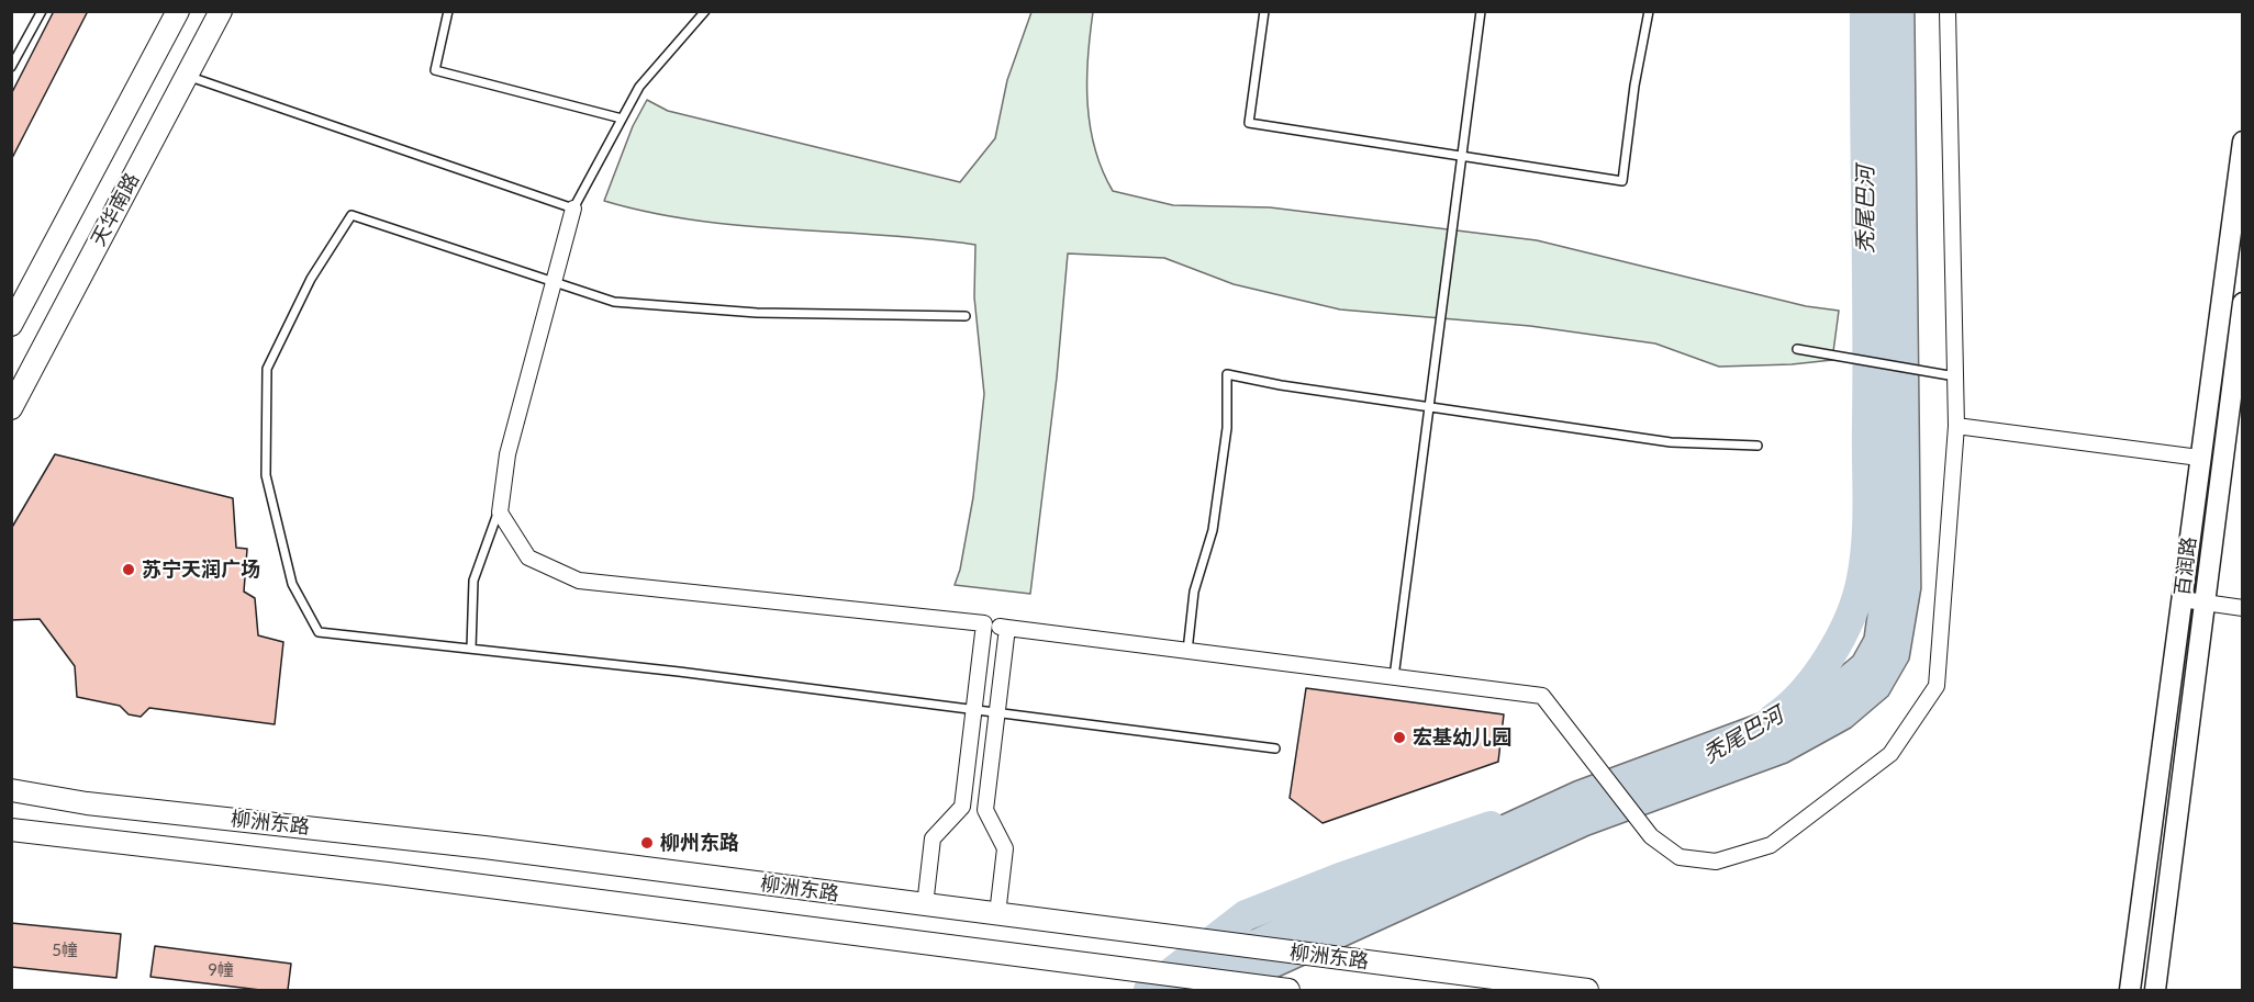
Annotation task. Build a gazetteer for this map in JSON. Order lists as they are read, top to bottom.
{
  "streets": {
    "main road": ["天华南路", "柳洲东路"],
    "street": ["百润路"]
  },
  "water": ["秃尾巴河"],
  "places": ["苏宁天润广场", "宏基幼儿园", "柳州东路"],
  "house_numbers": ["5幢", "9幢"]
}
